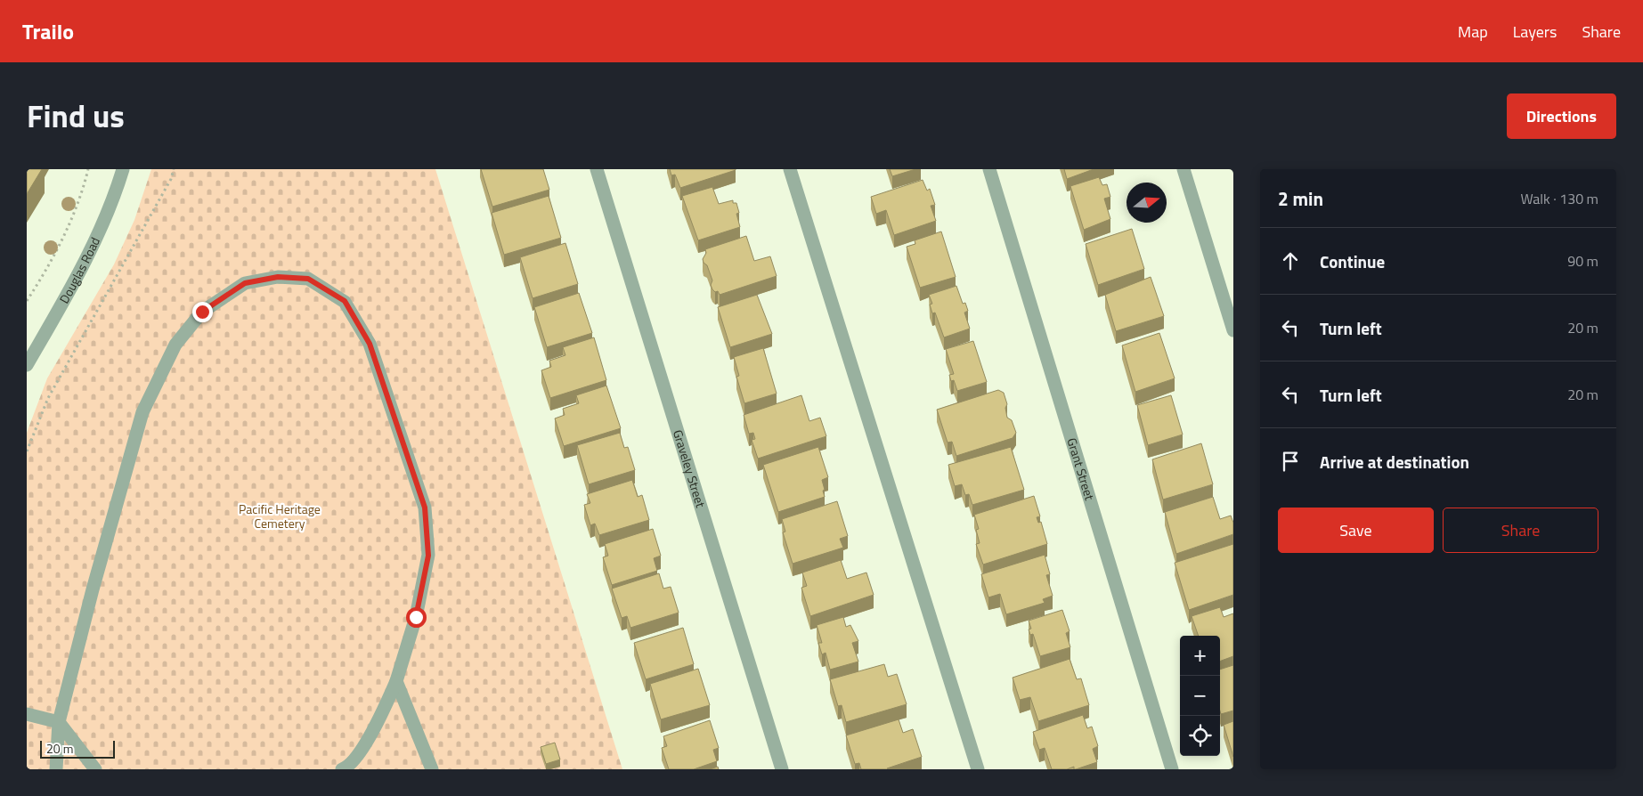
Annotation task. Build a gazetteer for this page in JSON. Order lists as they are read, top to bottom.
{
  "streets": {
    "street": ["Douglas Road", "Graveley Street", "Grant Street"]
  },
  "parks": ["Pacific Heritage Cemetery"],
  "scale_bar": "20 m",
  "north": "right",
  "page": {
    "header": "Trailo",
    "nav": ["Map", "Layers", "Share"],
    "title": "Find us",
    "buttons": [
      "Directions",
      ["Save", "Share"]
    ],
    "heading": ["2 min", "Walk · 130 m"],
    "list": [
      ["Continue", "90 m"],
      ["Turn left", "20 m"],
      ["Turn left", "20 m"],
      "Arrive at destination"
    ],
    "map_buttons": ["+", "−"],
    "scale": "20 m"
  }
}
